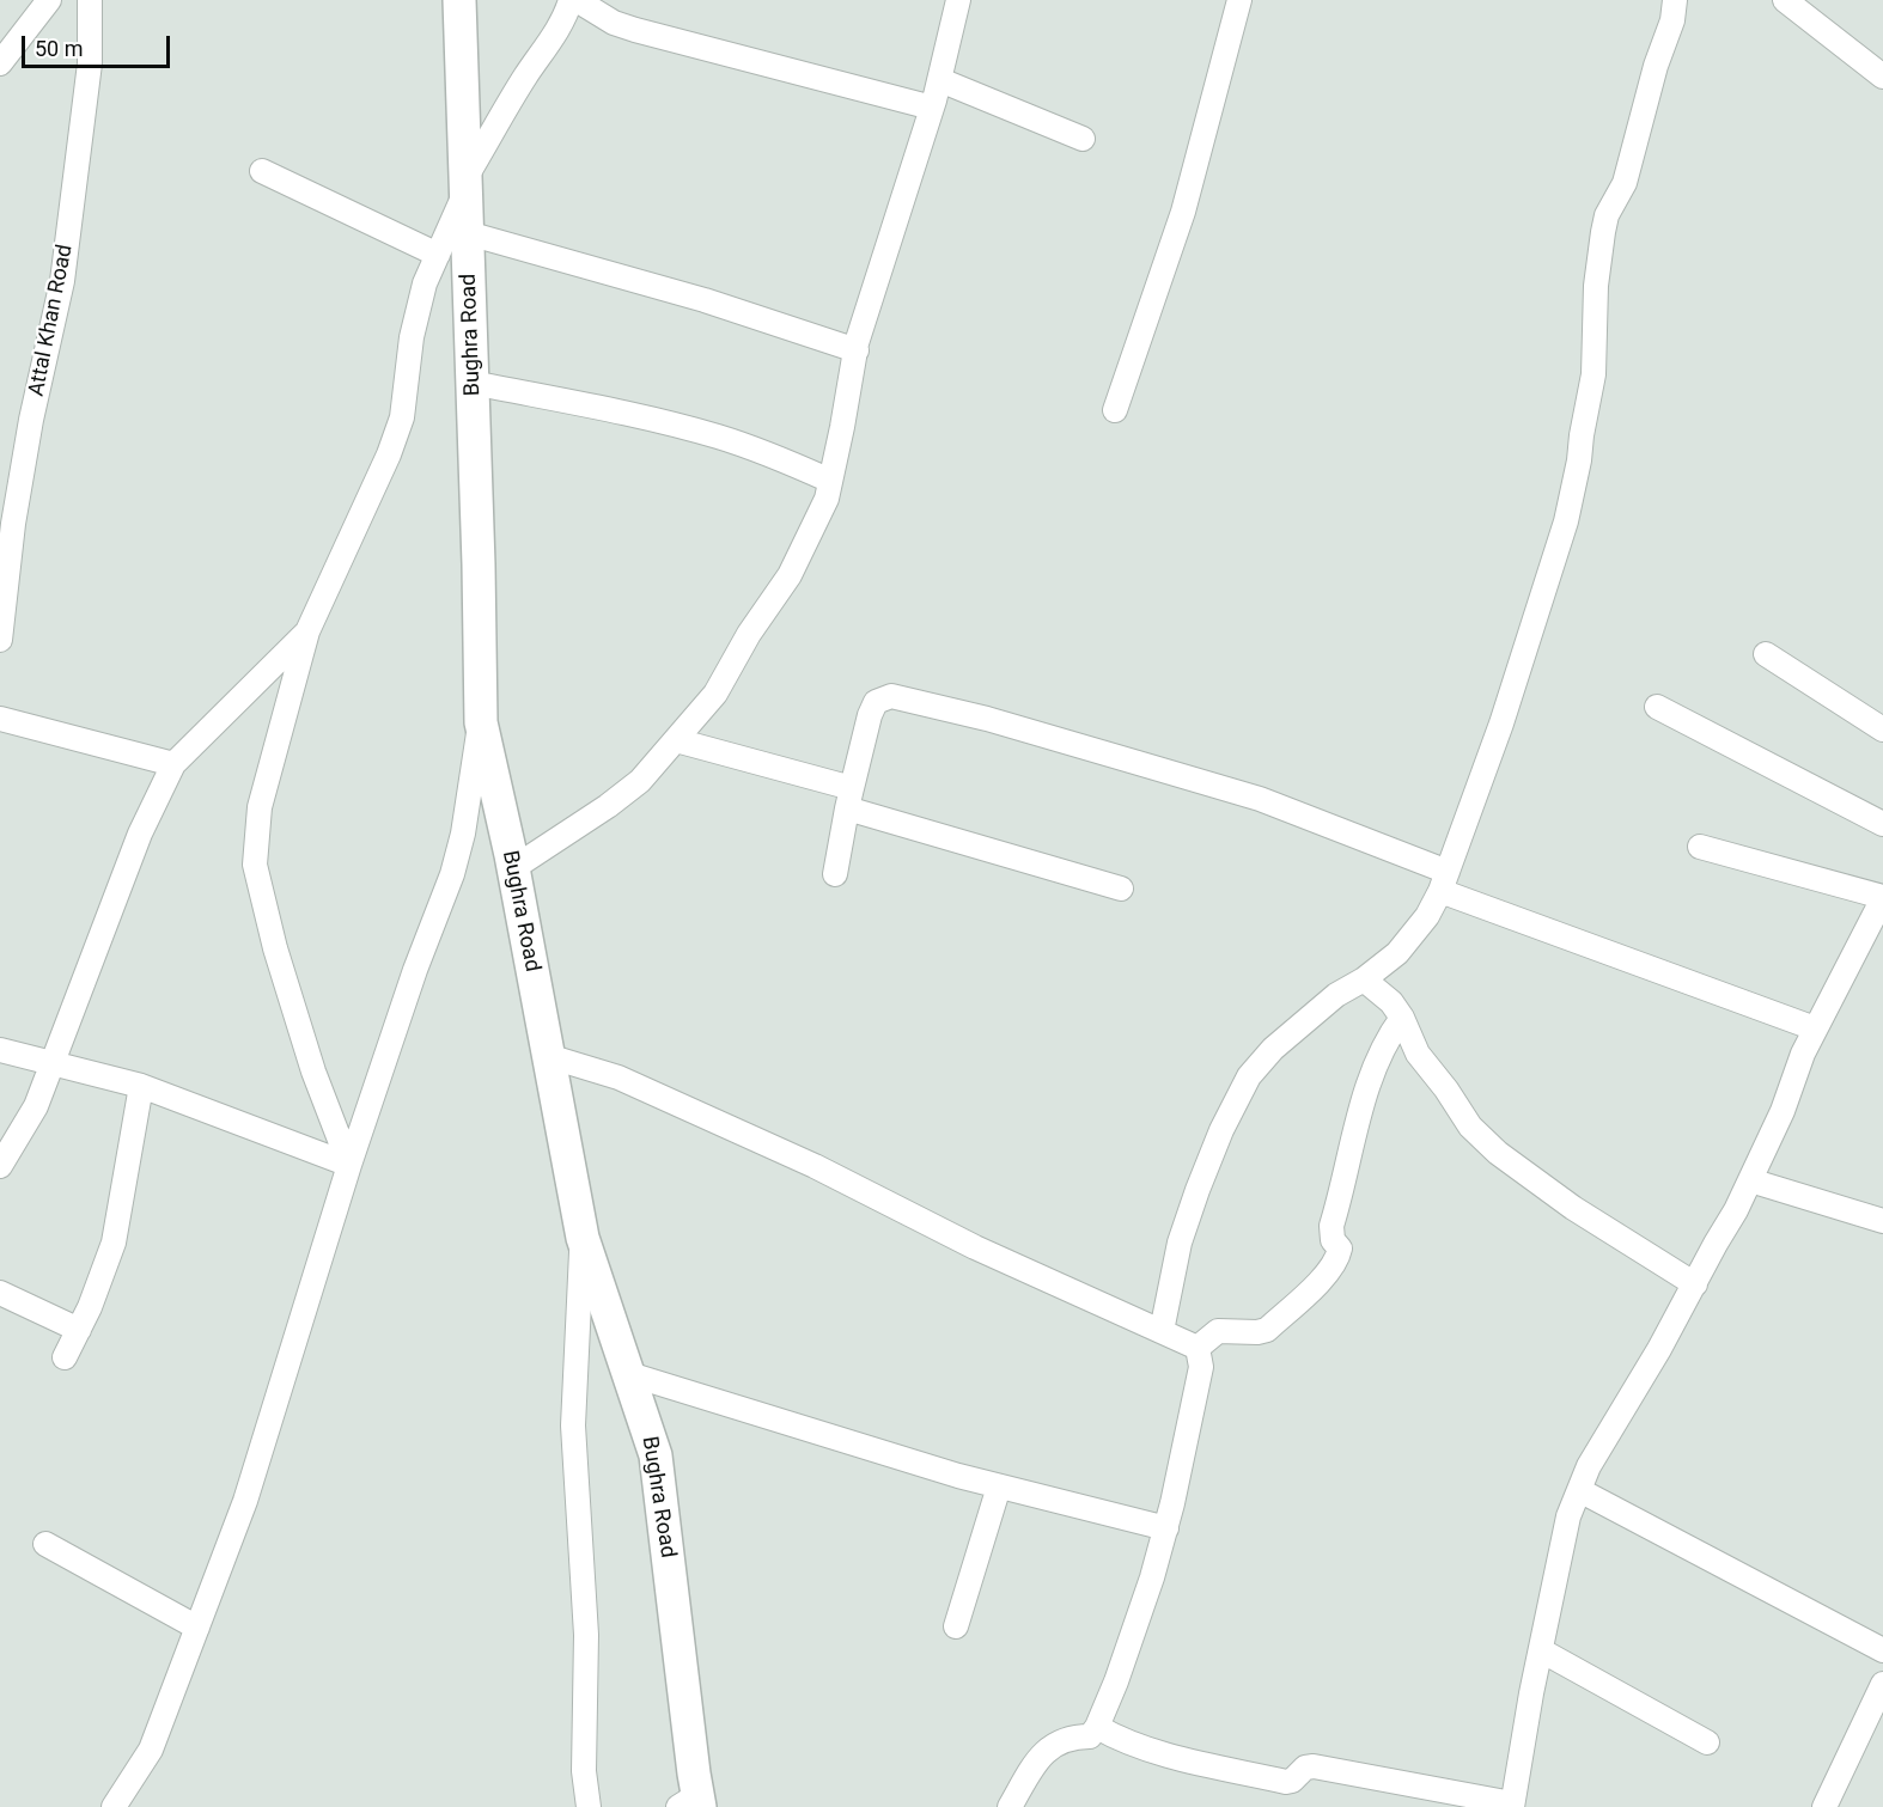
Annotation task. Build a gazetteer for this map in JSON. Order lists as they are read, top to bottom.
{
  "streets": {
    "street": ["Attal Khan Road", "Bughra Road"]
  },
  "scale_bar": "50 m"
}
